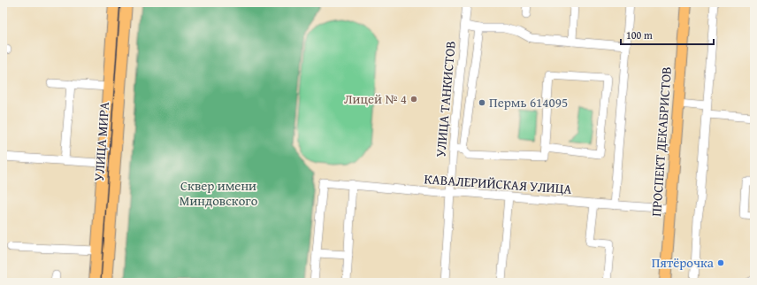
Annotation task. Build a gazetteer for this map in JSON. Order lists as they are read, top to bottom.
{
  "streets": {
    "main road": ["УЛИЦА МИРА", "ПРОСПЕКТ ДЕКАБРИСТОВ"],
    "street": ["УЛИЦА ТАНКИСТОВ", "КАВАЛЕРИЙСКАЯ УЛИЦА"]
  },
  "crossings": [
    ["УЛИЦА ТАНКИСТОВ", "КАВАЛЕРИЙСКАЯ УЛИЦА"],
    ["ПРОСПЕКТ ДЕКАБРИСТОВ", "КАВАЛЕРИЙСКАЯ УЛИЦА"]
  ],
  "parks": ["Сквер имени Миндовского"],
  "places": ["Лицей № 4", "Пермь 614095", "Пятёрочка"],
  "scale_bar": "100 m"
}
